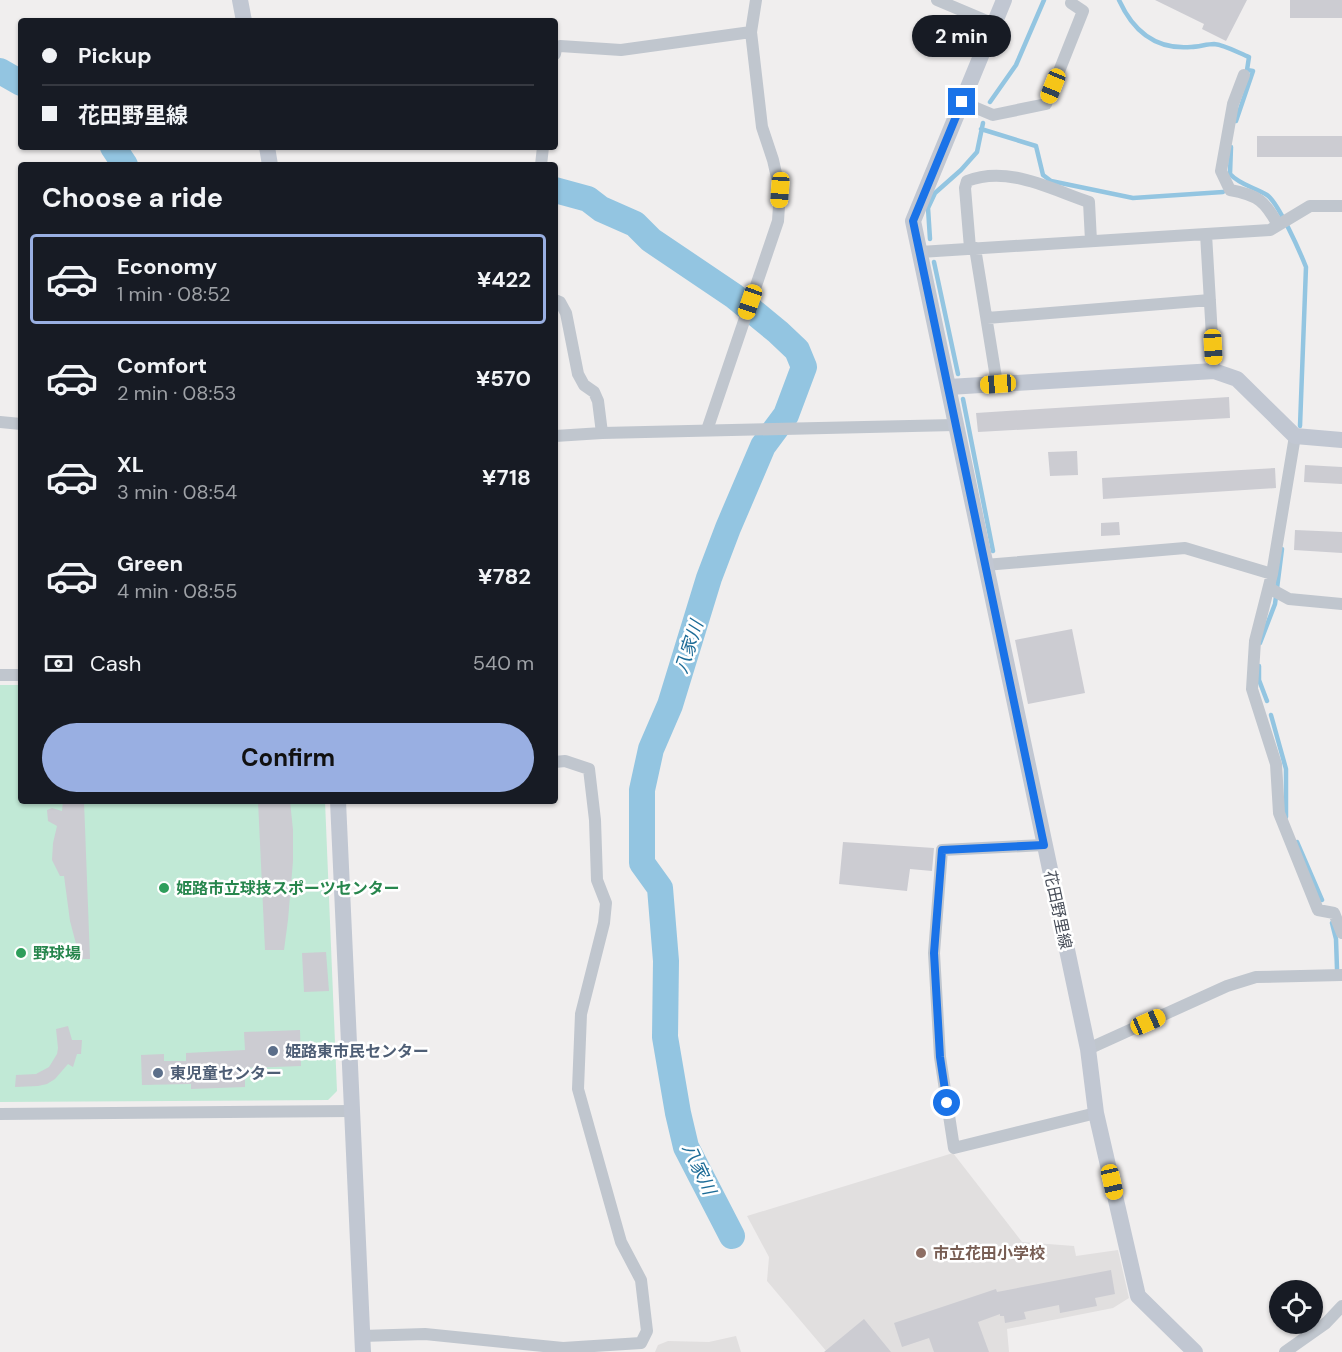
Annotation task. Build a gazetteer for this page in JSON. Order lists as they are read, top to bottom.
{
  "streets": {
    "main road": ["花田野里線"]
  },
  "water": ["八家川"],
  "places": [
    "姫路市立球技スポーツセンター",
    "野球場",
    "姫路東市民センター",
    "東児童センター",
    "市立花田小学校"
  ],
  "page": {
    "bubble": "2 min",
    "banner": ["Pickup", "花田野里線"],
    "heading": "Choose a ride",
    "list": [
      {
        "name": "Economy",
        "note": "1 min · 08:52",
        "value": "¥422"
      },
      {
        "name": "Comfort",
        "note": "2 min · 08:53",
        "value": "¥570"
      },
      {
        "name": "XL",
        "note": "3 min · 08:54",
        "value": "¥718"
      },
      {
        "name": "Green",
        "note": "4 min · 08:55",
        "value": "¥782"
      }
    ],
    "pay": ["Cash", "540 m"],
    "buttons": "Confirm"
  }
}
